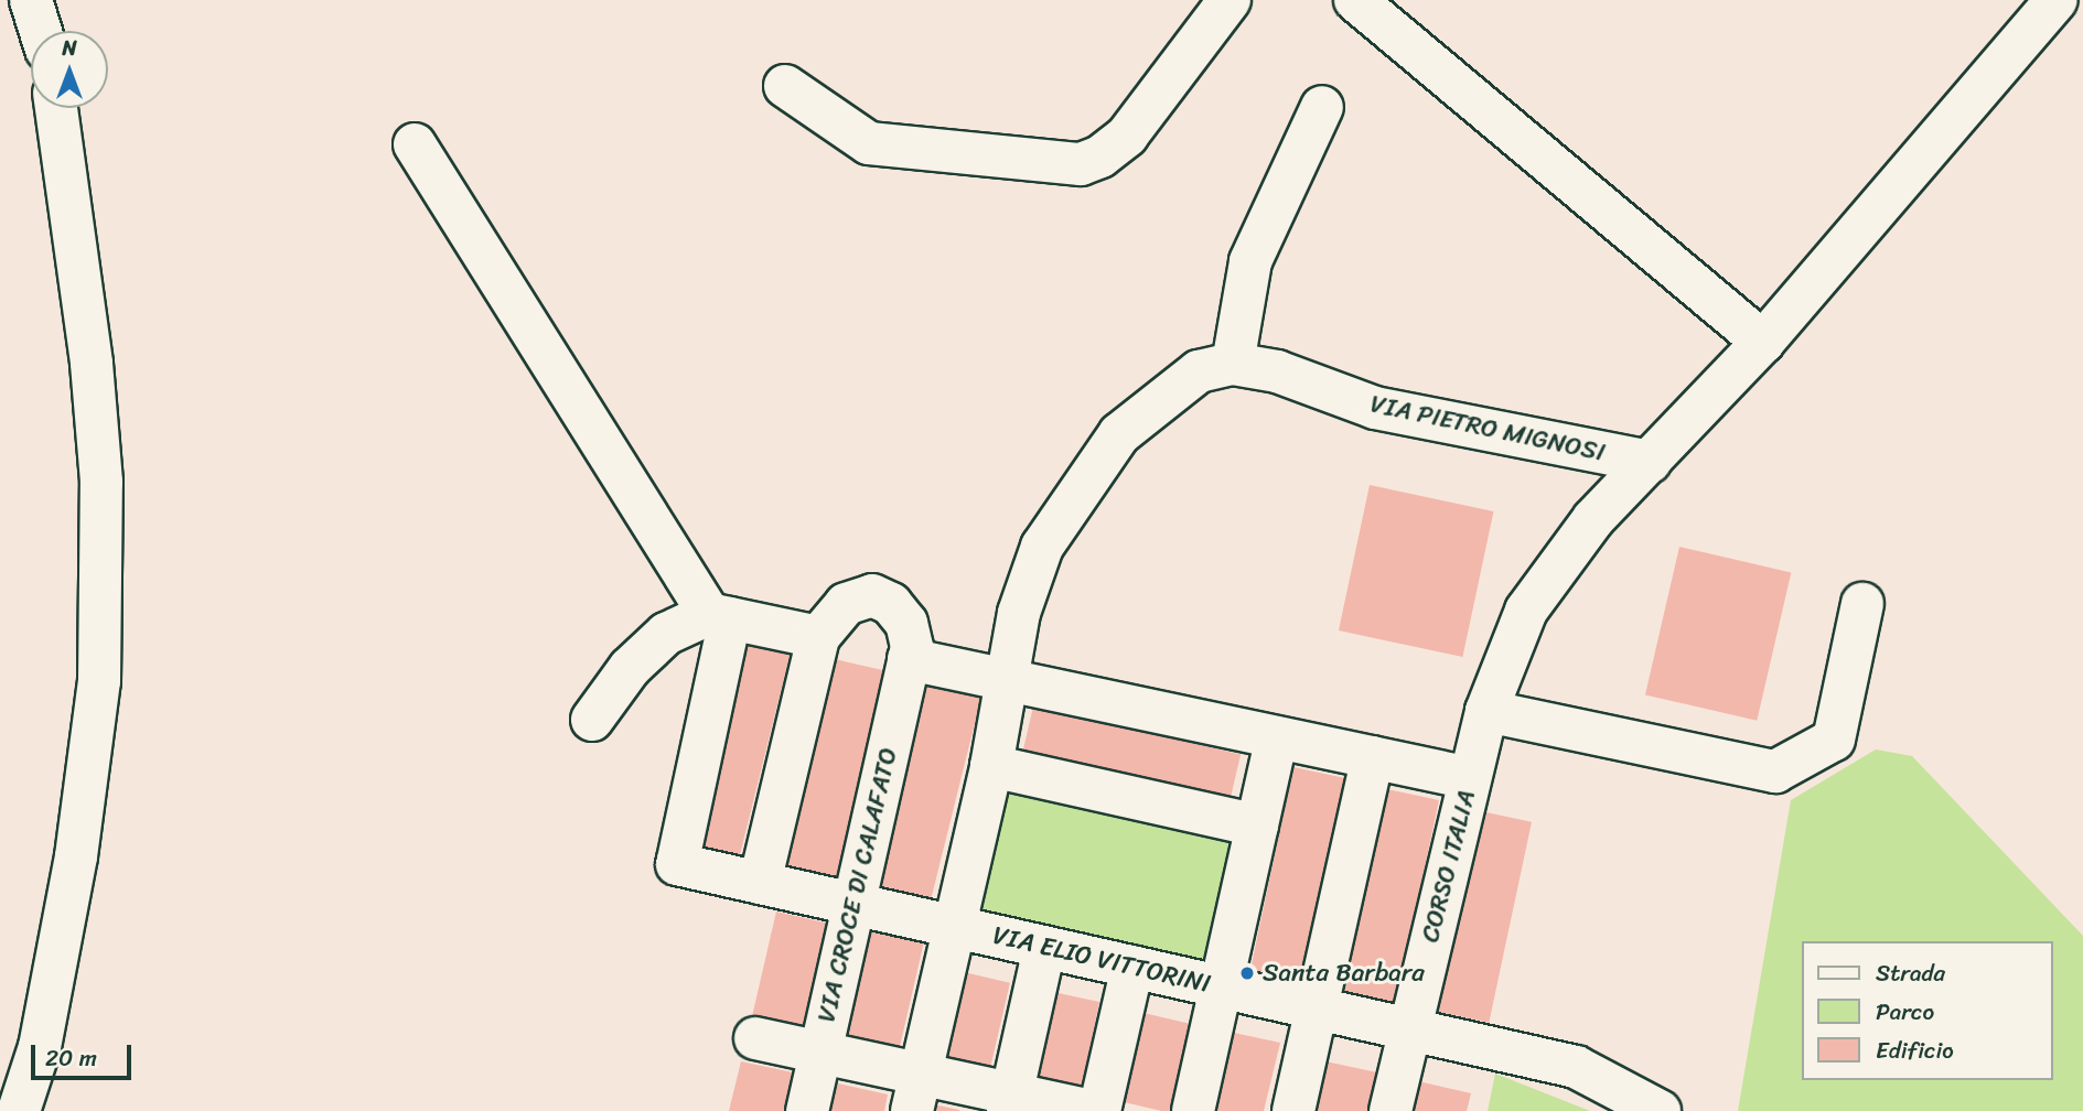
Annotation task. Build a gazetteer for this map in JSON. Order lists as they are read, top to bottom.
{
  "streets": {
    "street": [
      "VIA PIETRO MIGNOSI",
      "CORSO ITALIA",
      "VIA CROCE DI CALAFATO",
      "VIA ELIO VITTORINI"
    ]
  },
  "crossings": [
    ["VIA PIETRO MIGNOSI", "CORSO ITALIA"],
    ["VIA PIETRO MIGNOSI", "VIA ELIO VITTORINI"],
    ["CORSO ITALIA", "VIA ELIO VITTORINI"],
    ["VIA CROCE DI CALAFATO", "VIA ELIO VITTORINI"]
  ],
  "places": ["Santa Barbara"],
  "legend": ["Strada", "Parco", "Edificio"],
  "scale_bar": "20 m",
  "north": "top"
}
